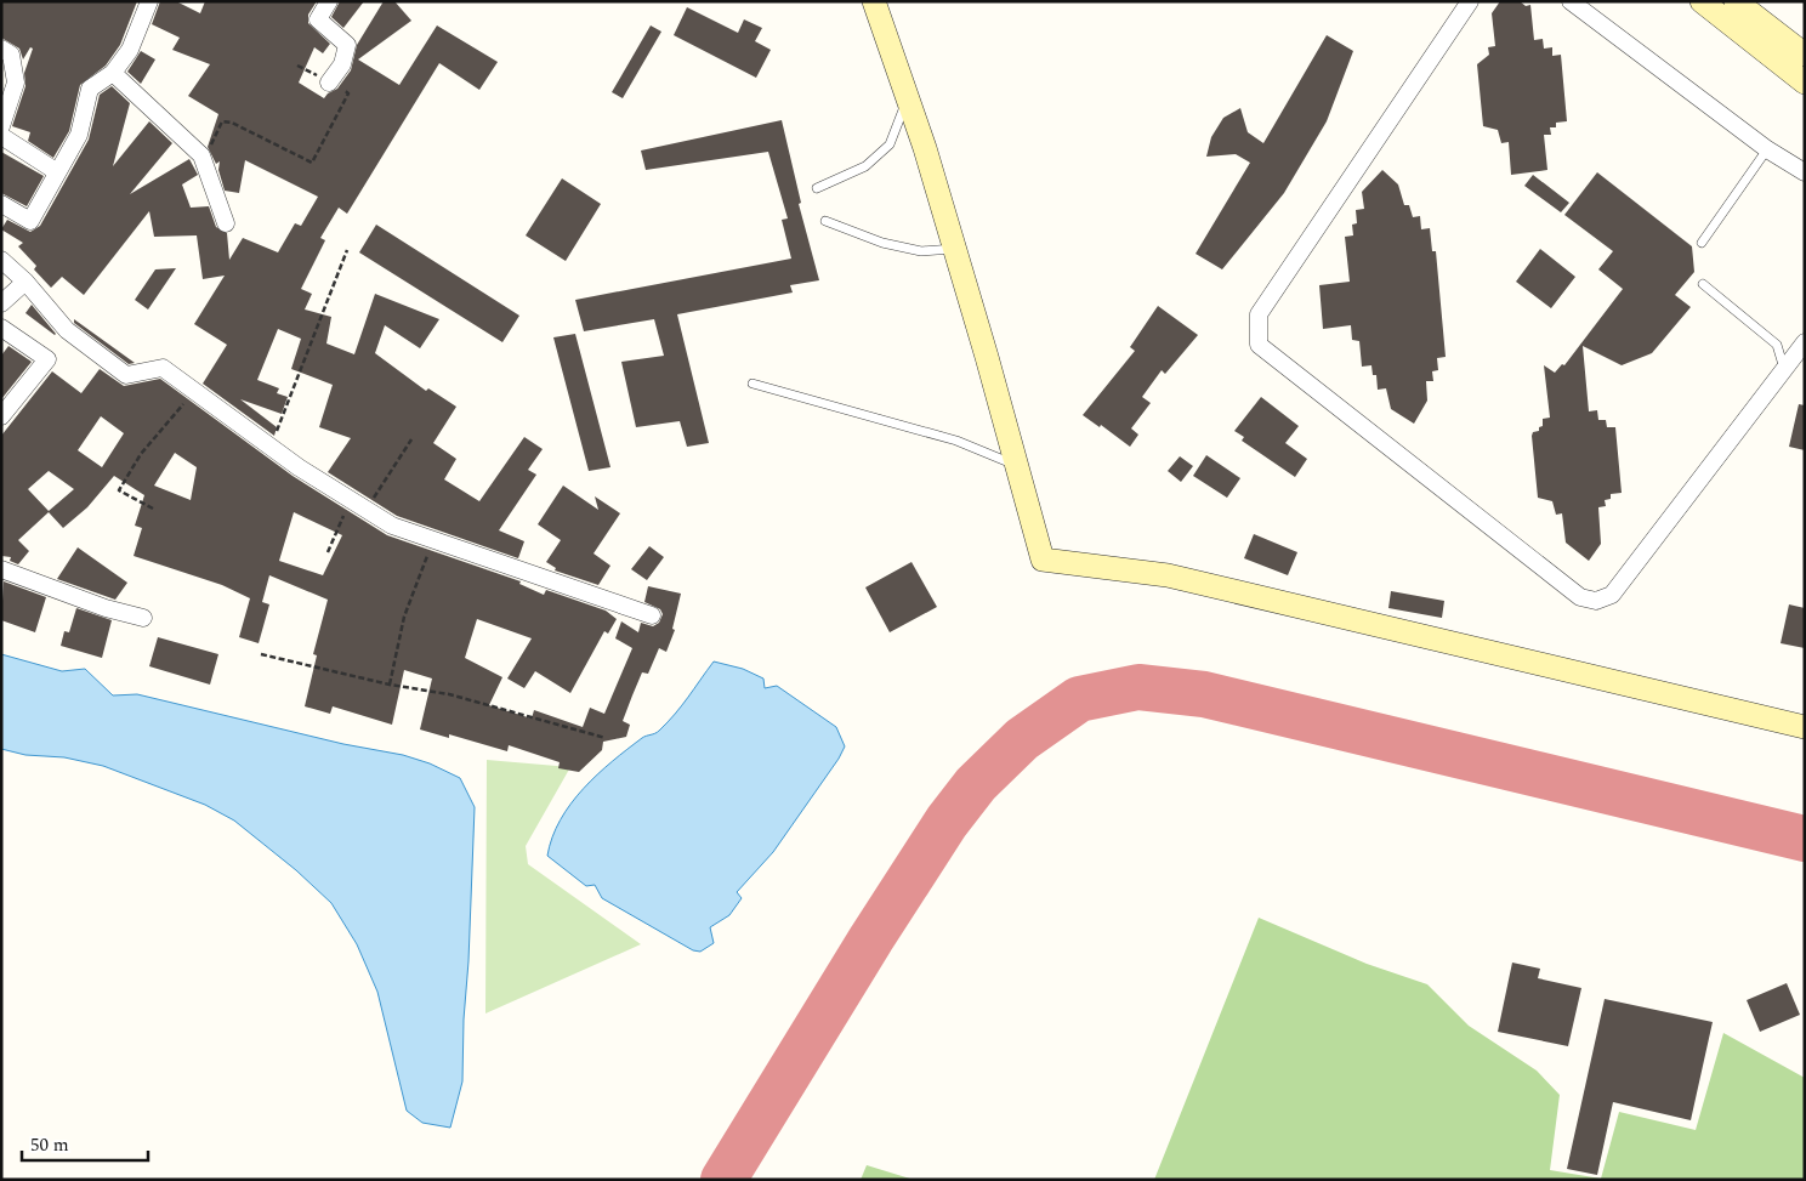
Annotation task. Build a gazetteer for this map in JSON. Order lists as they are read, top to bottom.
{
  "scale_bar": "50 m"
}
